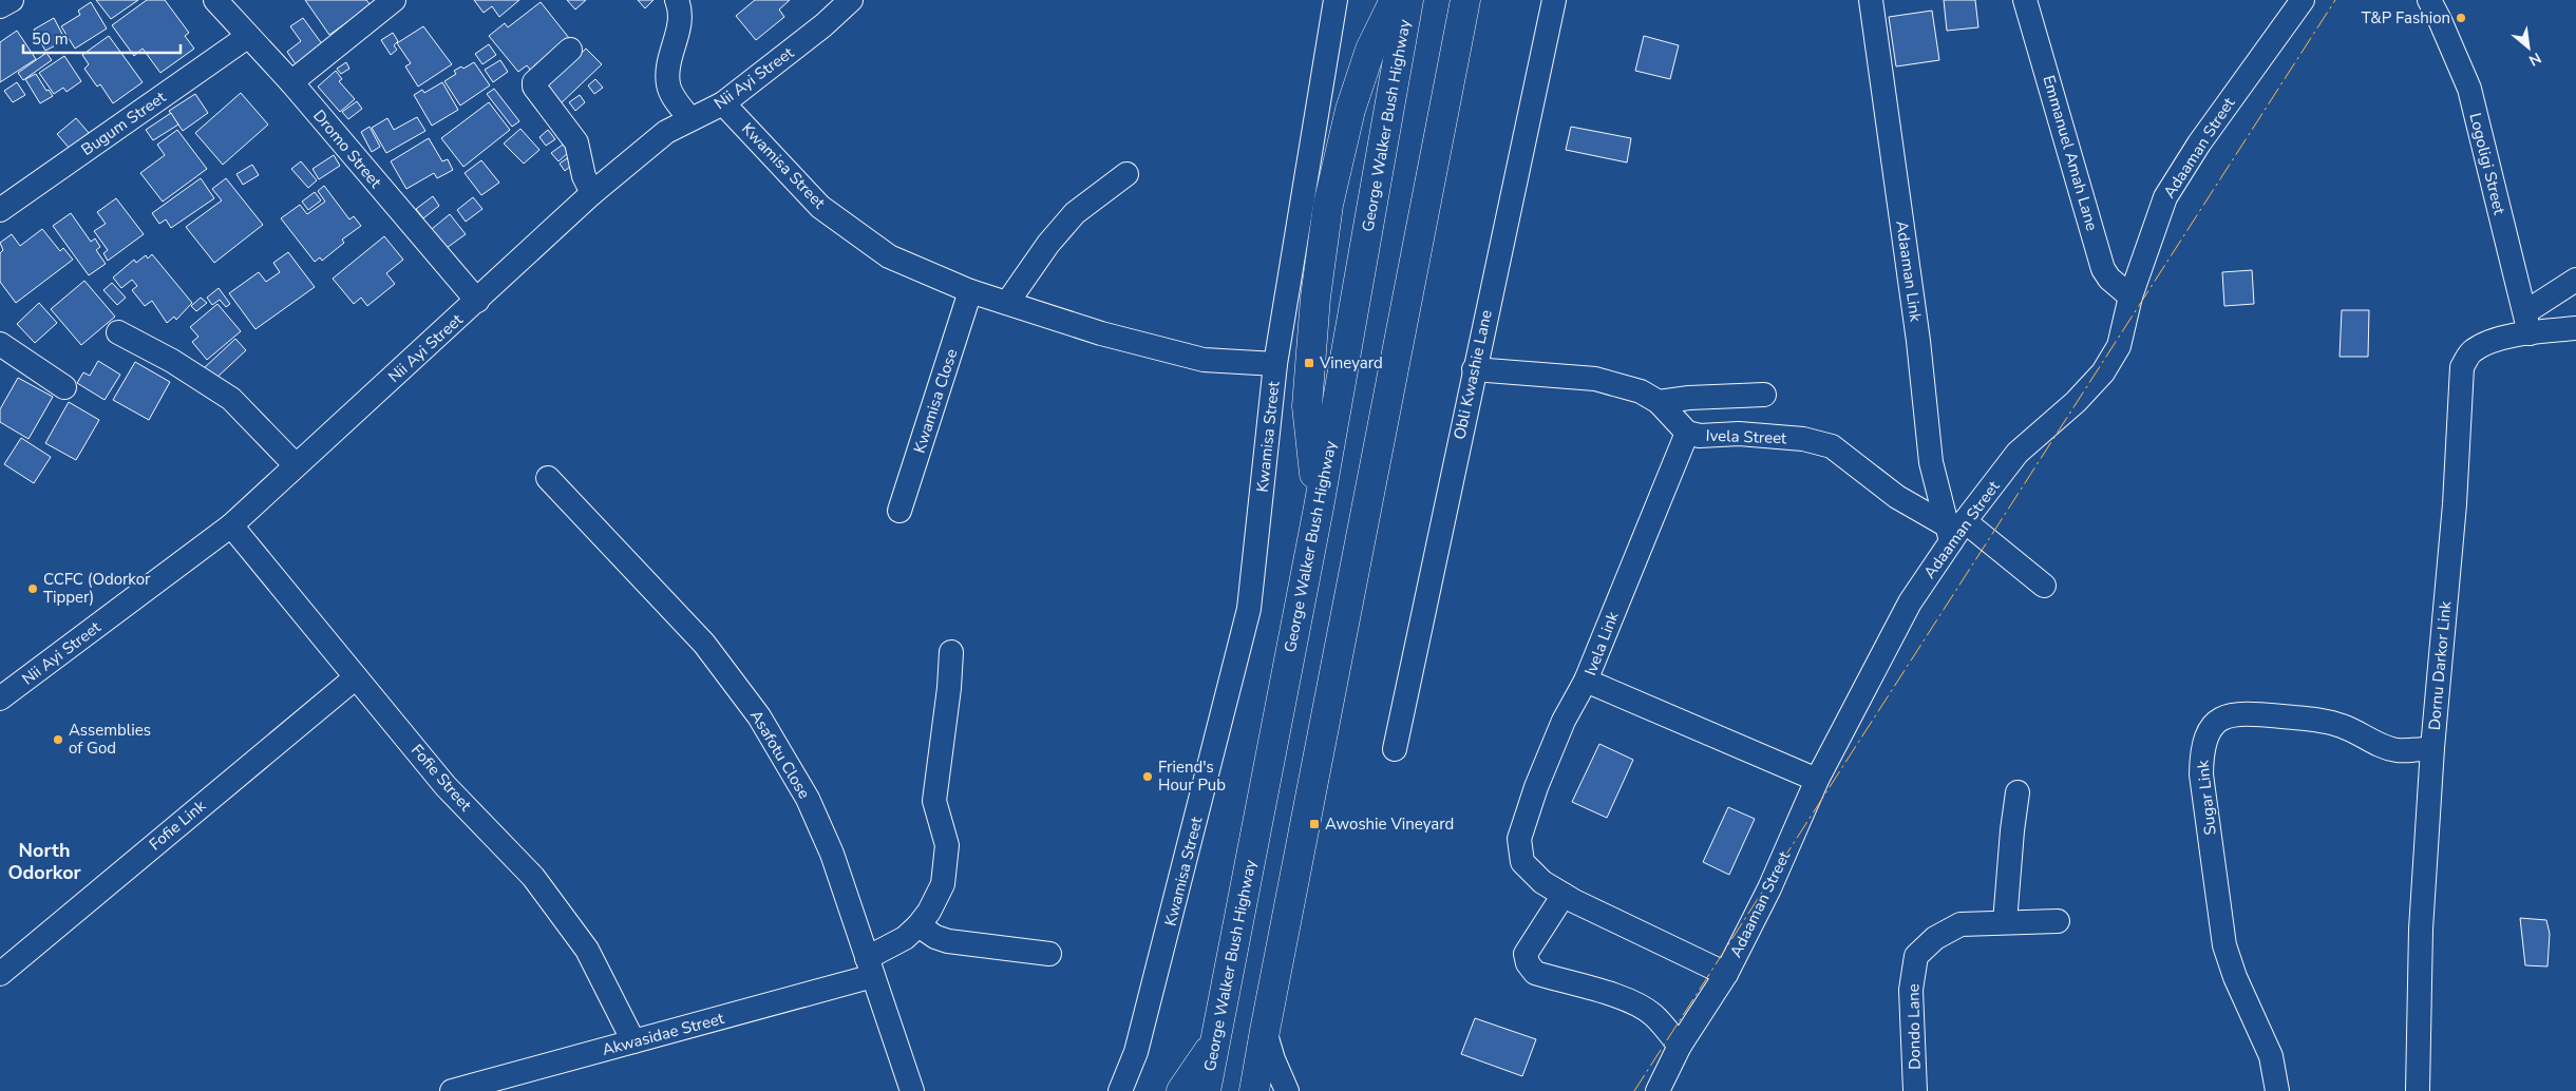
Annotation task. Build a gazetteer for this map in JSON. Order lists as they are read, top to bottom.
{
  "streets": {
    "highway": ["George Walker Bush Highway"],
    "street": [
      "Nii Ayi Street",
      "Bugum Street",
      "Adaaman Street",
      "Dromo Street",
      "Emmanuel Amah Lane",
      "Logoligi Street",
      "Kwamisa Street",
      "Adaaman Link",
      "Obli Kwashie Lane",
      "Kwamisa Close",
      "Ivela Street",
      "Ivela Link",
      "Dornu Darkor Link",
      "Asafotu Close",
      "Fofie Street",
      "Sugar Link",
      "Fofie Link",
      "Dondo Lane",
      "Akwasidae Street"
    ]
  },
  "crossings": [
    ["Nii Ayi Street", "Dromo Street"],
    ["Nii Ayi Street", "Kwamisa Street"],
    ["Nii Ayi Street", "Fofie Street"],
    ["Bugum Street", "Dromo Street"],
    ["Adaaman Street", "Emmanuel Amah Lane"],
    ["Adaaman Street", "Adaaman Link"],
    ["Adaaman Street", "Ivela Street"],
    ["Adaaman Street", "Ivela Link"],
    ["Logoligi Street", "Dornu Darkor Link"],
    ["Kwamisa Street", "Kwamisa Close"],
    ["Adaaman Link", "Ivela Street"],
    ["Obli Kwashie Lane", "Ivela Street"],
    ["Ivela Street", "Ivela Link"],
    ["Dornu Darkor Link", "Sugar Link"],
    ["Asafotu Close", "Akwasidae Street"],
    ["Fofie Street", "Fofie Link"],
    ["Fofie Street", "Akwasidae Street"]
  ],
  "districts": ["North Odorkor"],
  "places": {
    "other": [
      "T&P Fashion",
      "CCFC (Odorkor Tipper)",
      "Assemblies of God",
      "Friend's Hour Pub"
    ],
    "transit": ["Vineyard", "Awoshie Vineyard"]
  },
  "scale_bar": "50 m",
  "north": "bottom right"
}
